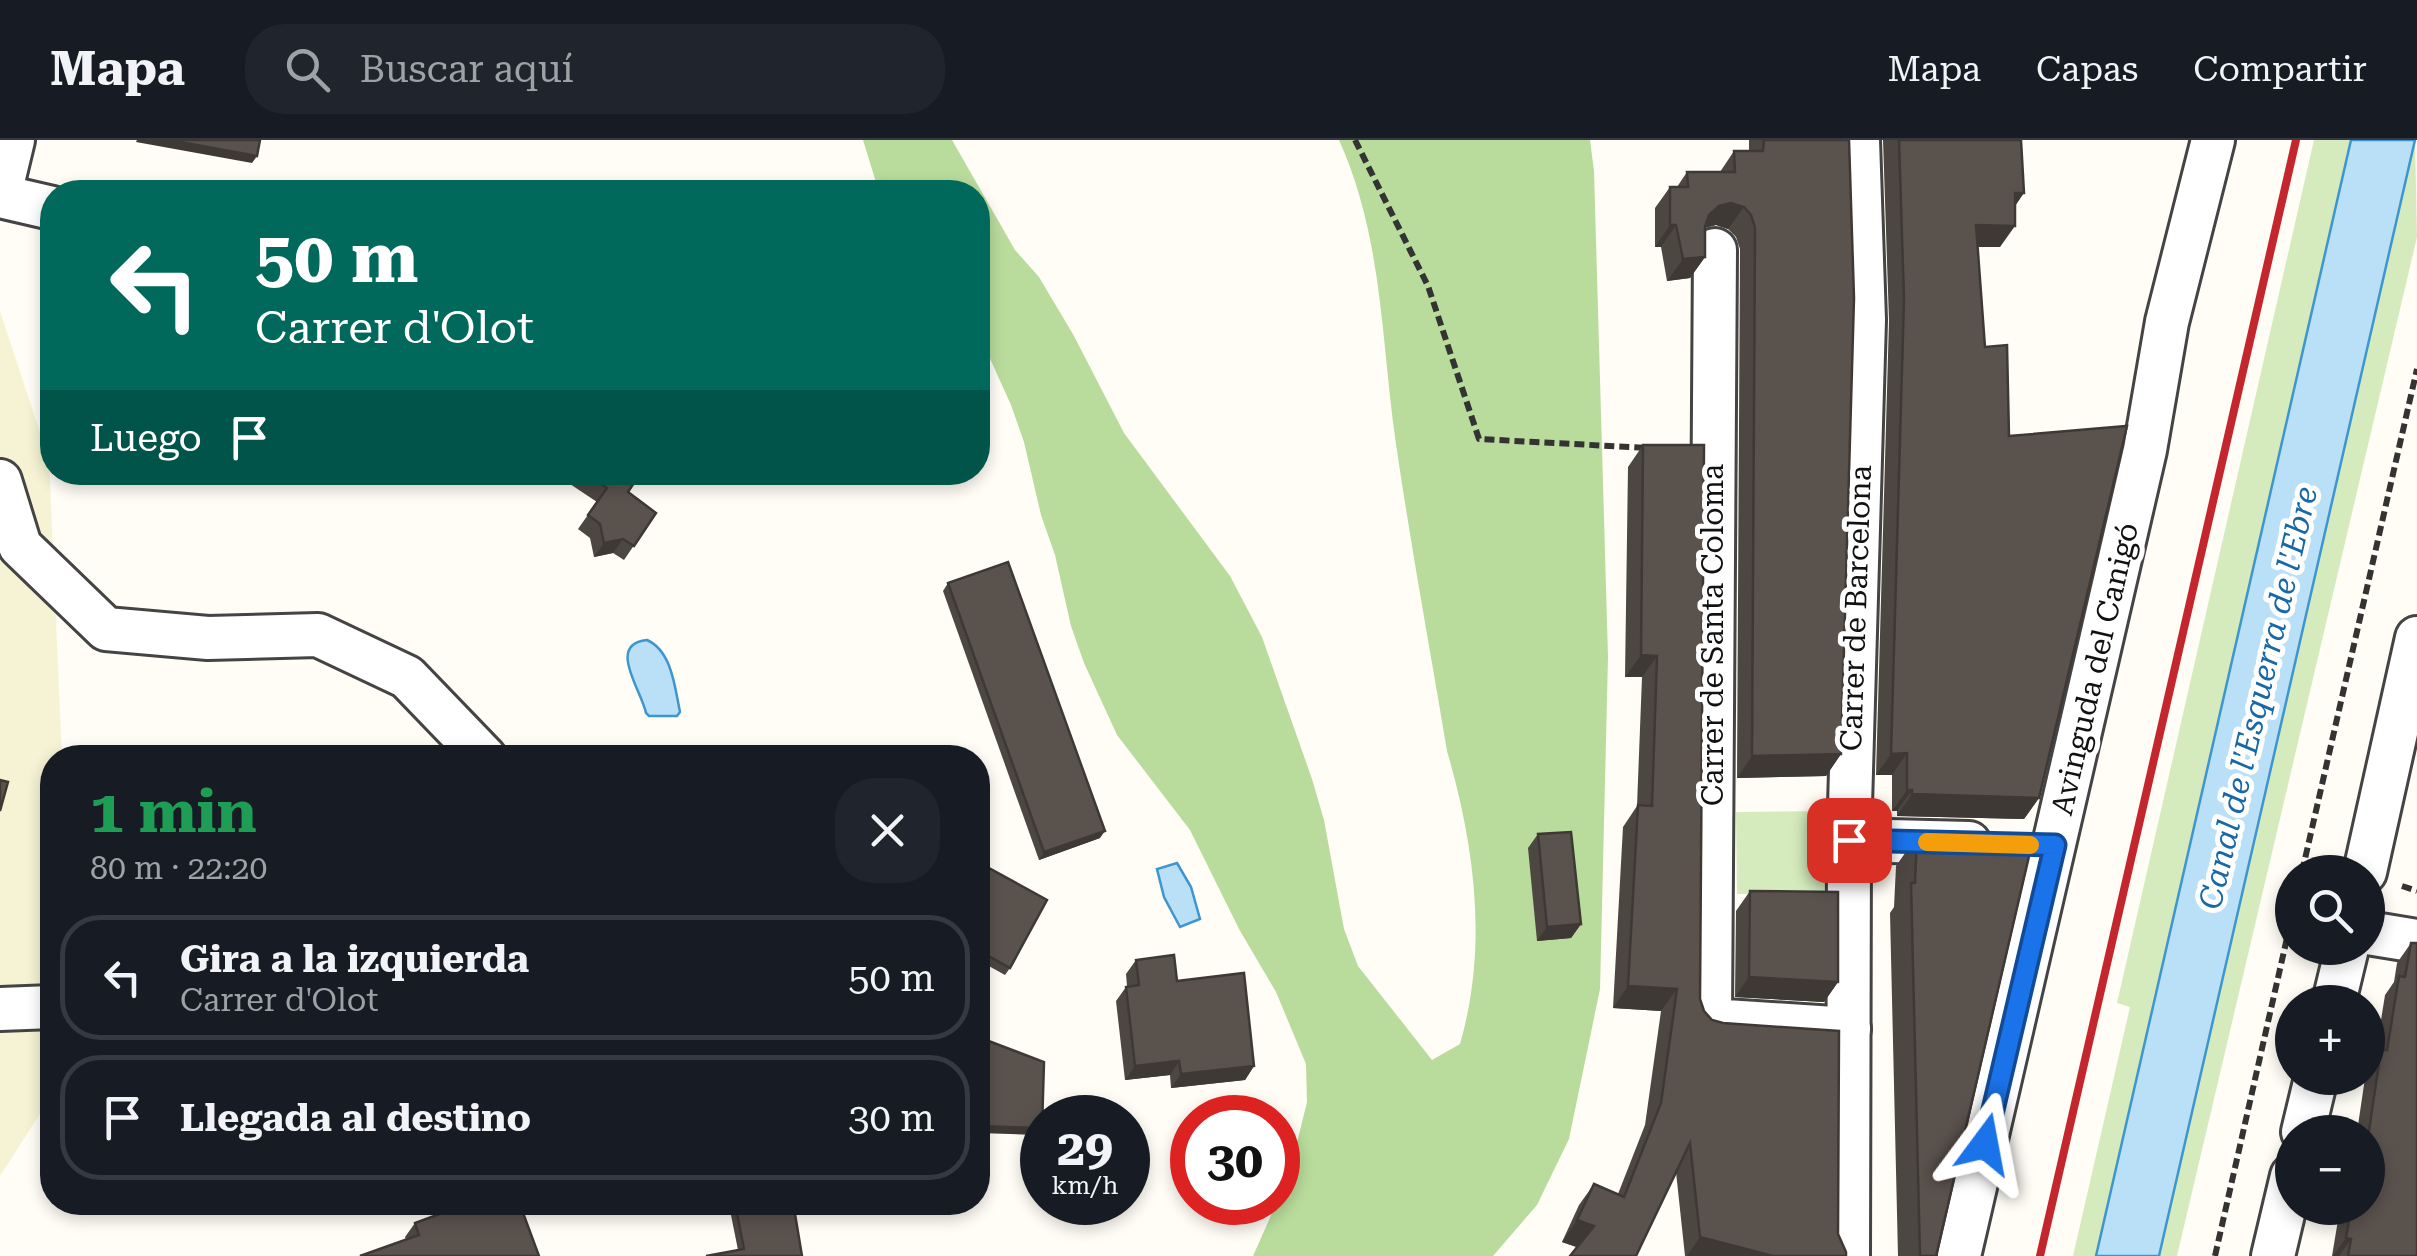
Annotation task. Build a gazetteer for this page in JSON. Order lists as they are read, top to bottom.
{
  "streets": {
    "street": ["Carrer de Barcelona", "Carrer de Santa Coloma", "Avinguda del Canigó"]
  },
  "crossings": [
    ["Carrer de Barcelona", "Carrer de Santa Coloma"]
  ],
  "water": ["Canal de l'Esquerra de l'Ebre"],
  "page": {
    "header": "Mapa",
    "search": "Buscar aquí",
    "nav": ["Mapa", "Capas", "Compartir"],
    "turn": ["50 m", "Carrer d'Olot"],
    "then": "Luego",
    "heading": ["1 min", "80 m · 22:20"],
    "map_buttons": ["+", "−"],
    "list": [
      {
        "name": "Gira a la izquierda",
        "note": "Carrer d'Olot",
        "value": "50 m"
      },
      {
        "name": "Llegada al destino",
        "value": "30 m"
      }
    ],
    "speed": "29 km/h",
    "limit": "30"
  }
}
